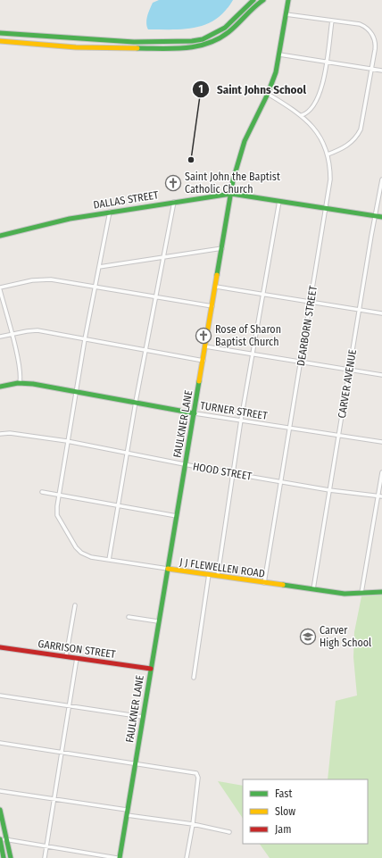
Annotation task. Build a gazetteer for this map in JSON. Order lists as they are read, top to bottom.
{
  "streets": {
    "street": [
      "DALLAS STREET",
      "DEARBORN STREET",
      "CARVER AVENUE",
      "TURNER STREET",
      "FAULKNER LANE",
      "HOOD STREET",
      "J J FLEWELLEN ROAD",
      "GARRISON STREET"
    ]
  },
  "crossings": [
    ["DALLAS STREET", "DEARBORN STREET"],
    ["DALLAS STREET", "CARVER AVENUE"],
    ["DALLAS STREET", "FAULKNER LANE"],
    ["DALLAS STREET", "J J FLEWELLEN ROAD"],
    ["DEARBORN STREET", "TURNER STREET"],
    ["DEARBORN STREET", "FAULKNER LANE"],
    ["DEARBORN STREET", "HOOD STREET"],
    ["DEARBORN STREET", "J J FLEWELLEN ROAD"],
    ["CARVER AVENUE", "TURNER STREET"],
    ["CARVER AVENUE", "HOOD STREET"],
    ["CARVER AVENUE", "J J FLEWELLEN ROAD"],
    ["TURNER STREET", "FAULKNER LANE"],
    ["TURNER STREET", "J J FLEWELLEN ROAD"],
    ["FAULKNER LANE", "HOOD STREET"],
    ["FAULKNER LANE", "J J FLEWELLEN ROAD"],
    ["FAULKNER LANE", "GARRISON STREET"],
    ["HOOD STREET", "J J FLEWELLEN ROAD"]
  ],
  "places": {
    "other": ["Saint Johns School"],
    "church": ["Saint John the Baptist Catholic Church", "Rose of Sharon Baptist Church"],
    "school or university": ["Carver High School"]
  },
  "legend": ["Fast", "Slow", "Jam"]
}
